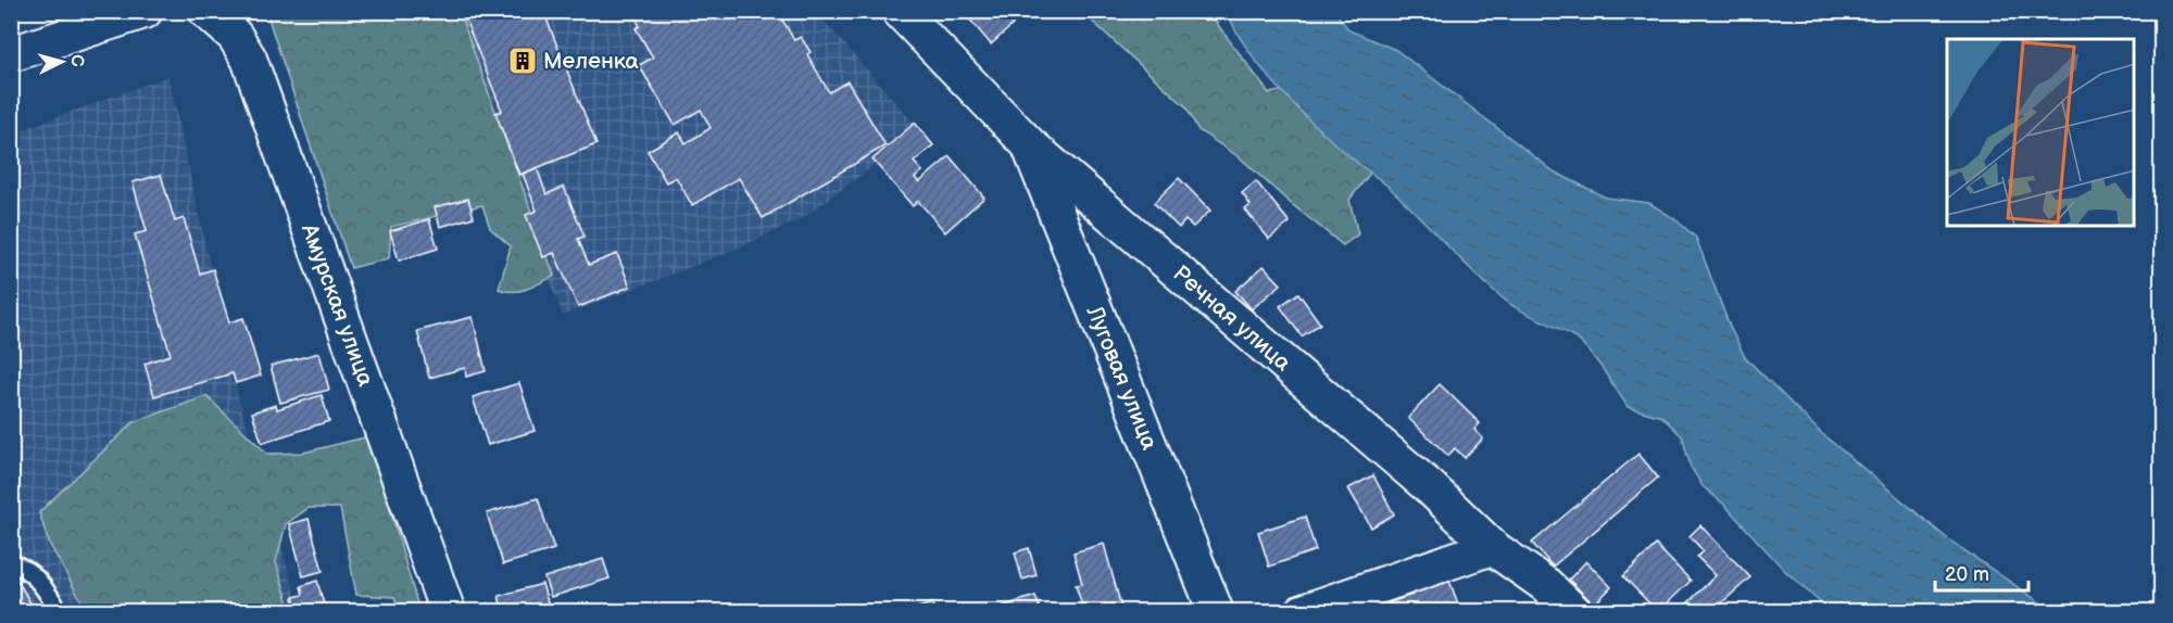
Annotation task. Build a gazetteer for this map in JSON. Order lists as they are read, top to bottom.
{
  "streets": {
    "street": ["Амурская улица", "Речная улица", "Луговая улица"]
  },
  "crossings": [
    ["Речная улица", "Луговая улица"]
  ],
  "places": {
    "building": ["Меленка"]
  },
  "scale_bar": "20 m",
  "north": "right"
}
